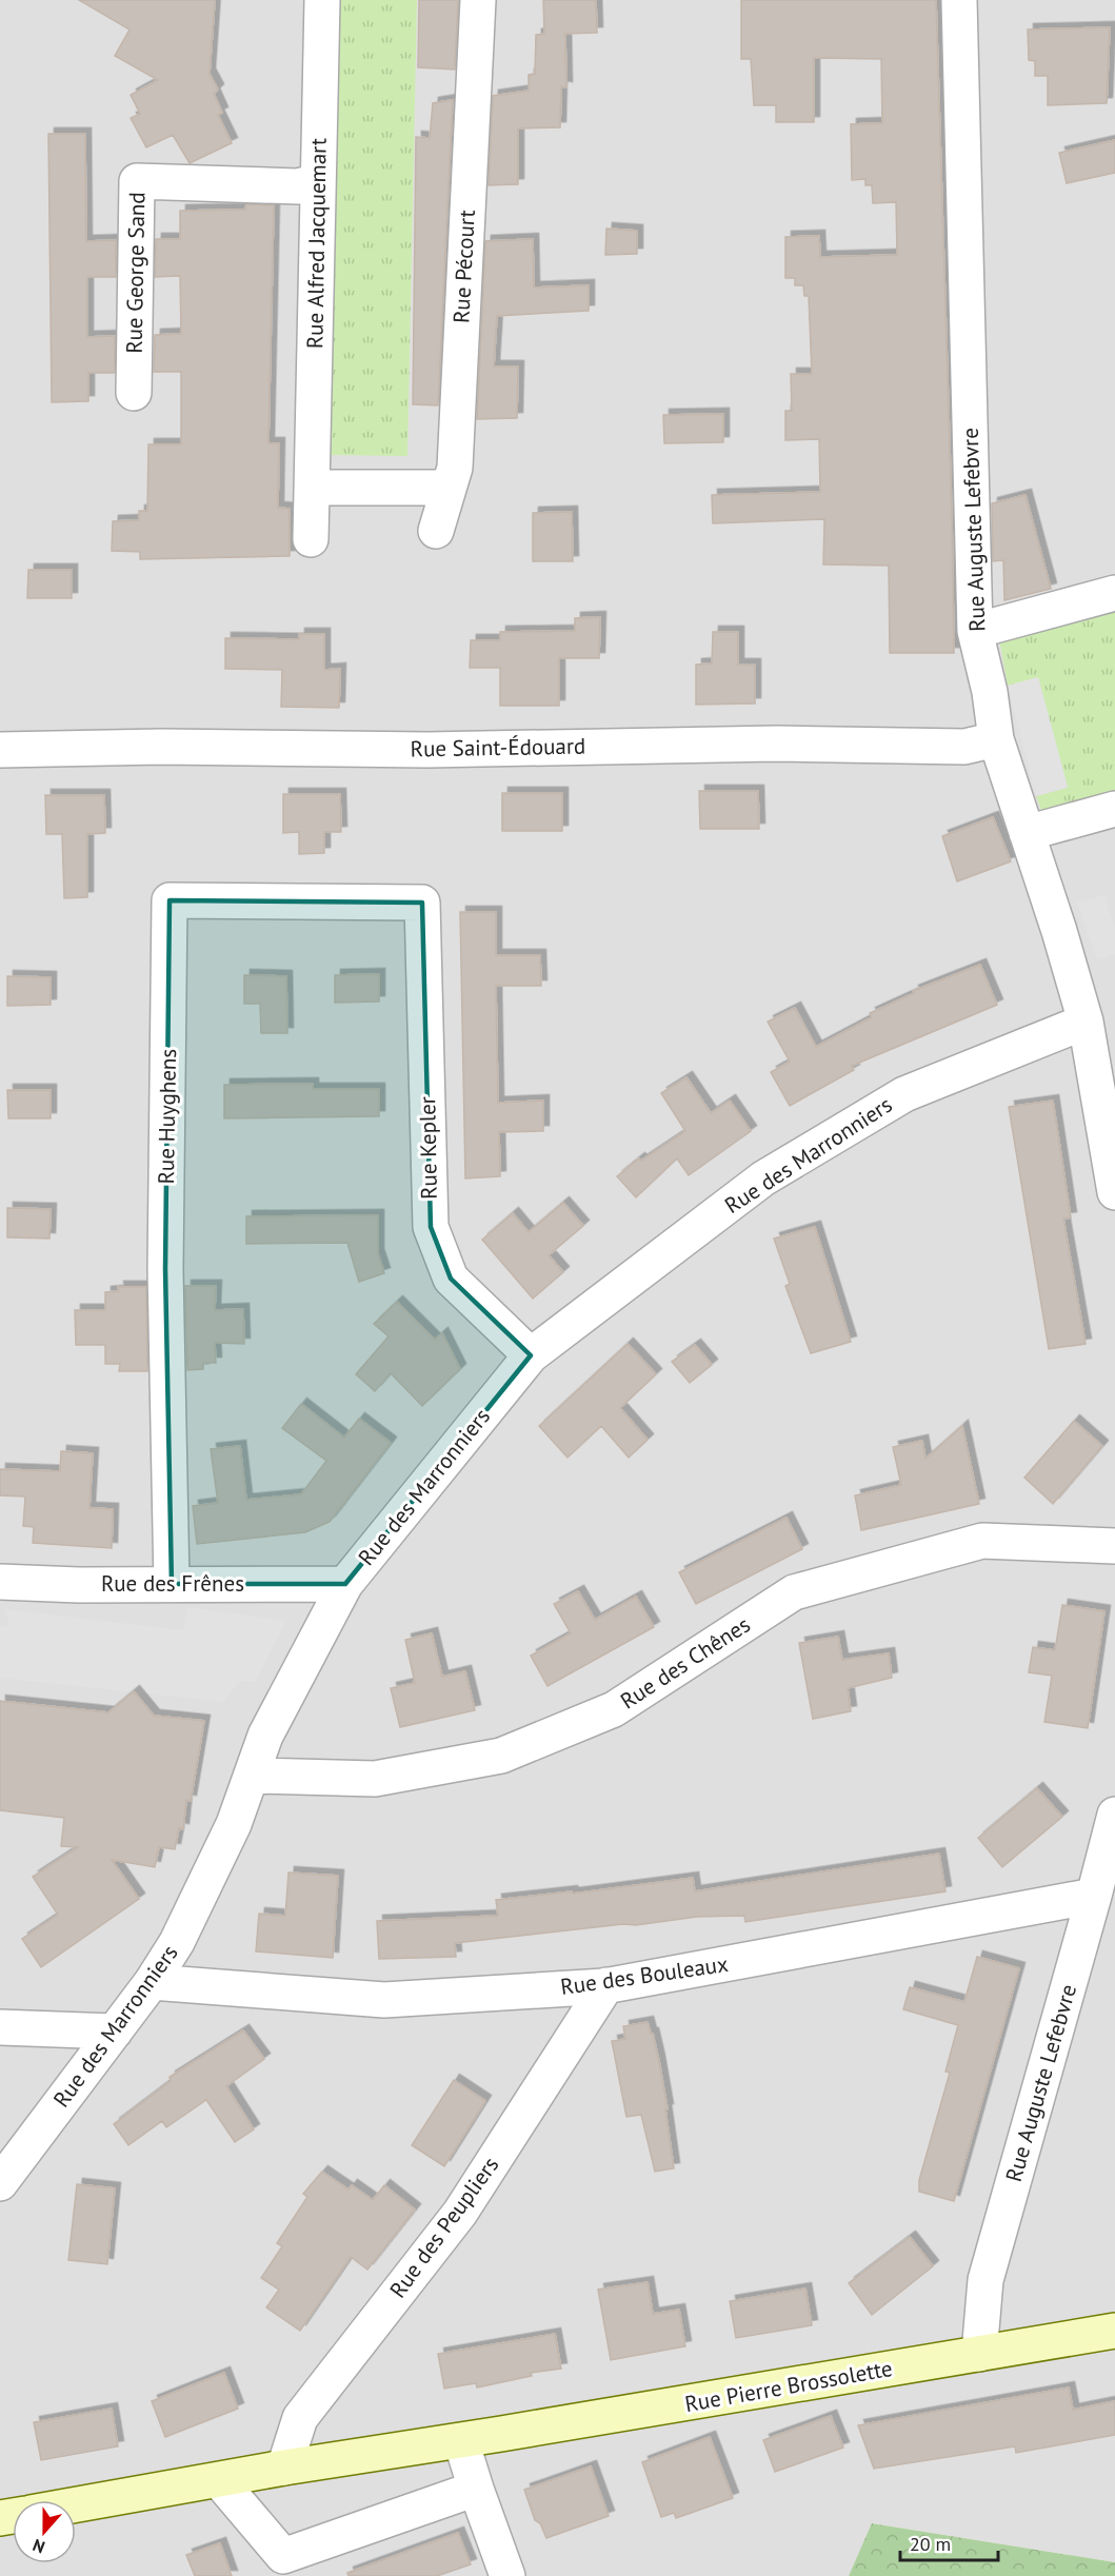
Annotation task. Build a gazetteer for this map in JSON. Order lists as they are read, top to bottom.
{
  "streets": {
    "street": [
      "Rue Alfred Jacquemart",
      "Rue Pécourt",
      "Rue George Sand",
      "Rue Auguste Lefebvre",
      "Rue Saint-Édouard",
      "Rue Huyghens",
      "Rue Kepler",
      "Rue des Marronniers",
      "Rue des Frênes",
      "Rue des Chênes",
      "Rue des Bouleaux",
      "Rue des Peupliers",
      "Rue Pierre Brossolette"
    ]
  },
  "crossings": [
    ["Rue Alfred Jacquemart", "Rue George Sand"],
    ["Rue Auguste Lefebvre", "Rue Saint-Édouard"],
    ["Rue Auguste Lefebvre", "Rue des Marronniers"],
    ["Rue Auguste Lefebvre", "Rue des Bouleaux"],
    ["Rue Auguste Lefebvre", "Rue Pierre Brossolette"],
    ["Rue Huyghens", "Rue Kepler"],
    ["Rue Huyghens", "Rue des Frênes"],
    ["Rue Kepler", "Rue des Marronniers"],
    ["Rue des Marronniers", "Rue des Frênes"],
    ["Rue des Marronniers", "Rue des Chênes"],
    ["Rue des Marronniers", "Rue des Bouleaux"],
    ["Rue des Bouleaux", "Rue des Peupliers"],
    ["Rue des Peupliers", "Rue Pierre Brossolette"]
  ],
  "scale_bar": "20 m",
  "north": "bottom"
}
